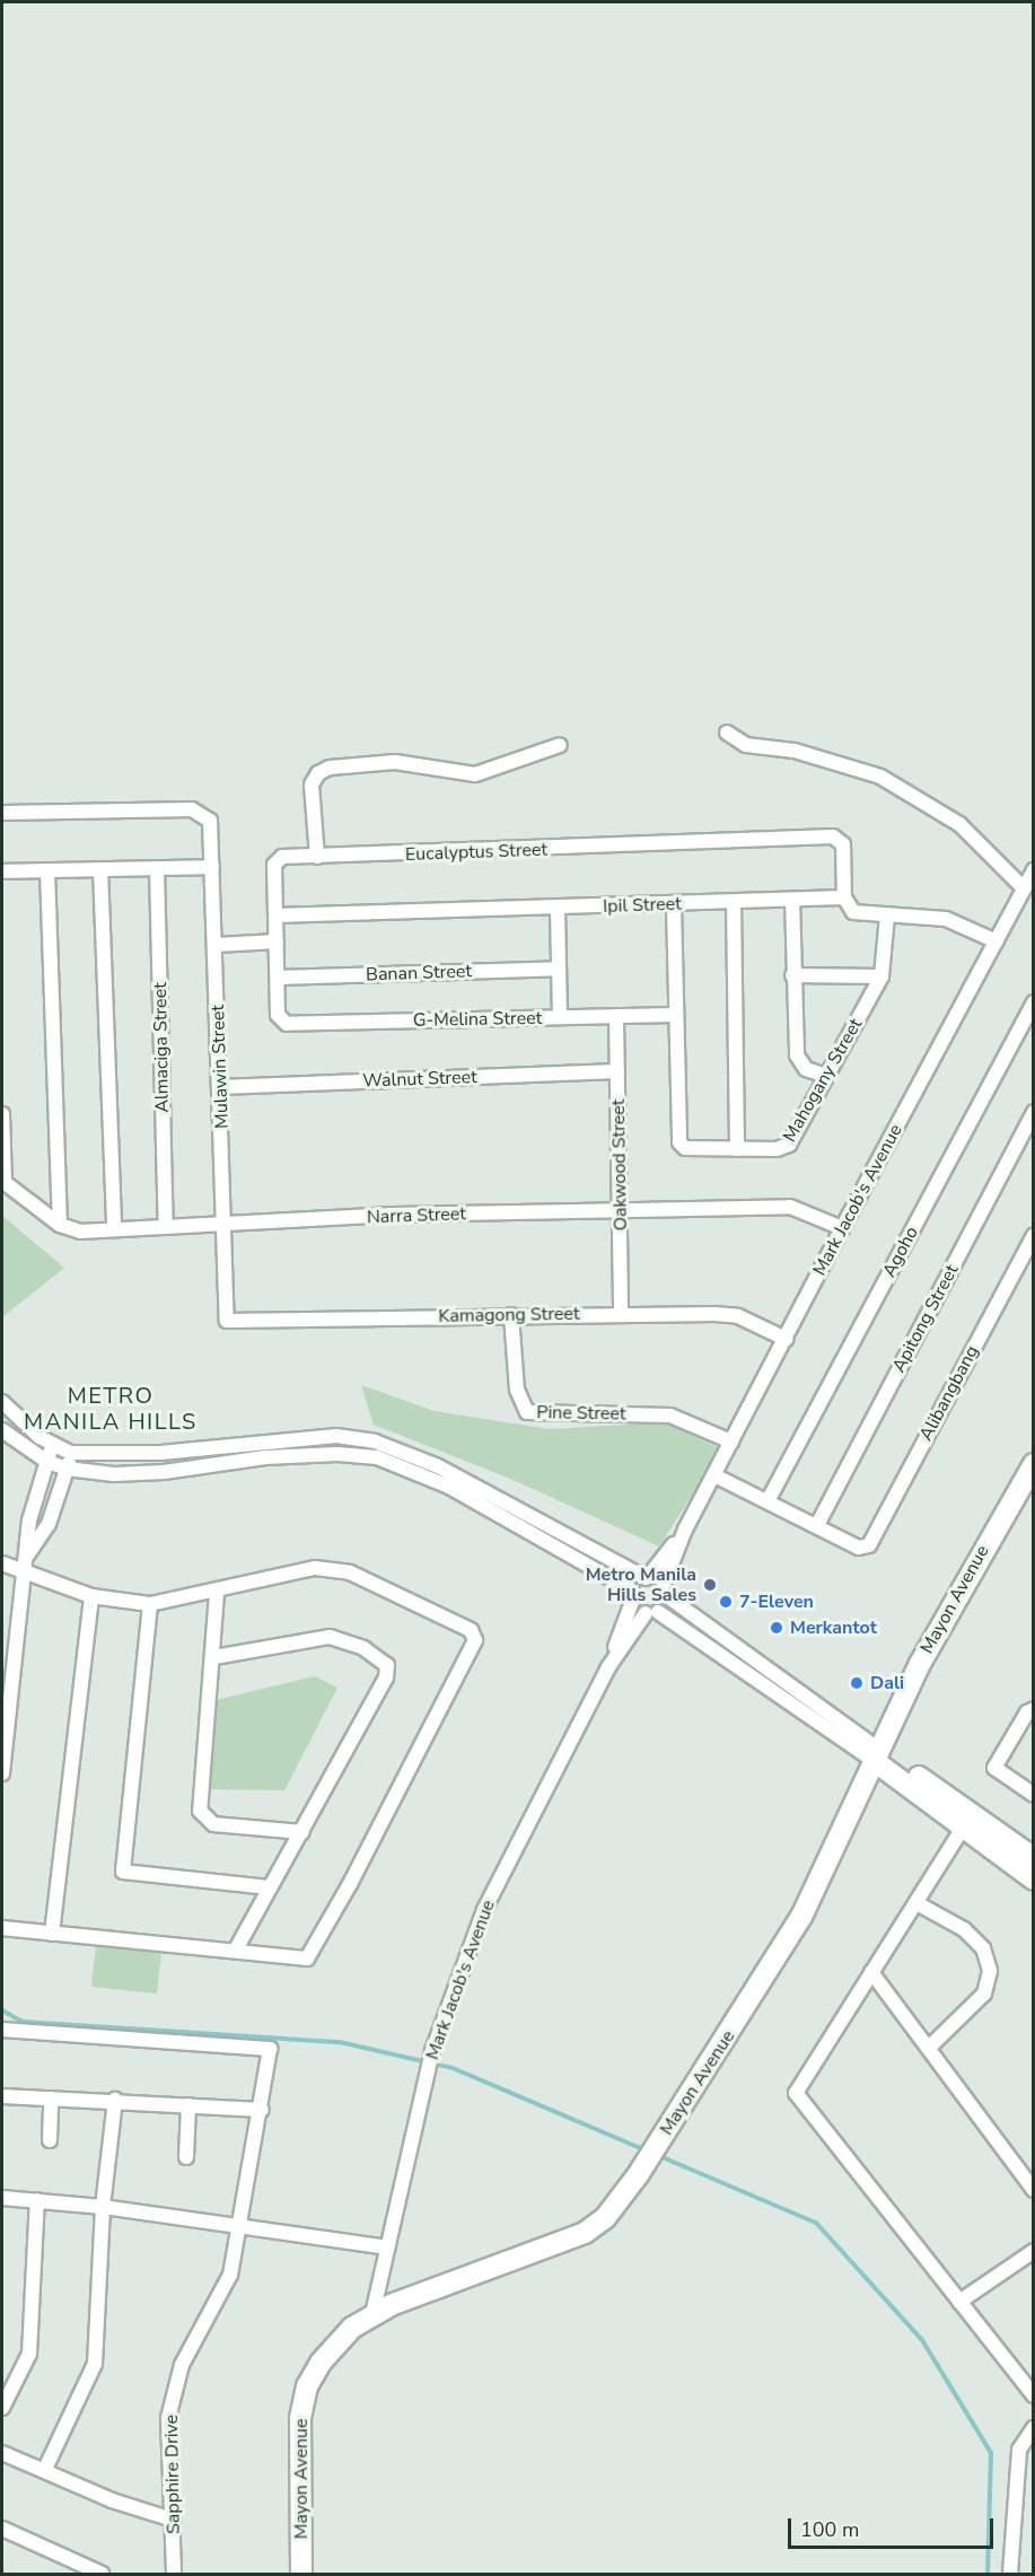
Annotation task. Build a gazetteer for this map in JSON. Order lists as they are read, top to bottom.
{
  "streets": {
    "main road": ["Mayon Avenue"],
    "street": [
      "Eucalyptus Street",
      "Ipil Street",
      "Banan Street",
      "G-Melina Street",
      "Almaciga Street",
      "Mulawin Street",
      "Walnut Street",
      "Mahogany Street",
      "Oakwood Street",
      "Mark Jacob's Avenue",
      "Narra Street",
      "Agoho",
      "Kamagong Street",
      "Apitong Street",
      "Alibangbang",
      "Pine Street",
      "Sapphire Drive"
    ]
  },
  "crossings": [
    ["Eucalyptus Street", "Ipil Street"],
    ["Eucalyptus Street", "Banan Street"],
    ["Eucalyptus Street", "G-Melina Street"],
    ["Ipil Street", "Mahogany Street"],
    ["G-Melina Street", "Mahogany Street"],
    ["G-Melina Street", "Oakwood Street"],
    ["Almaciga Street", "Narra Street"],
    ["Mulawin Street", "Walnut Street"],
    ["Mulawin Street", "Narra Street"],
    ["Mulawin Street", "Kamagong Street"],
    ["Walnut Street", "Oakwood Street"],
    ["Oakwood Street", "Narra Street"],
    ["Oakwood Street", "Kamagong Street"],
    ["Mark Jacob's Avenue", "Narra Street"],
    ["Mark Jacob's Avenue", "Kamagong Street"],
    ["Mark Jacob's Avenue", "Pine Street"],
    ["Mark Jacob's Avenue", "Mayon Avenue"],
    ["Kamagong Street", "Pine Street"],
    ["Apitong Street", "Alibangbang"]
  ],
  "districts": ["METRO MANILA HILLS"],
  "places": [
    "Metro Manila Hills Sales",
    "7-Eleven",
    "Merkantot",
    "Dali"
  ],
  "scale_bar": "100 m"
}
